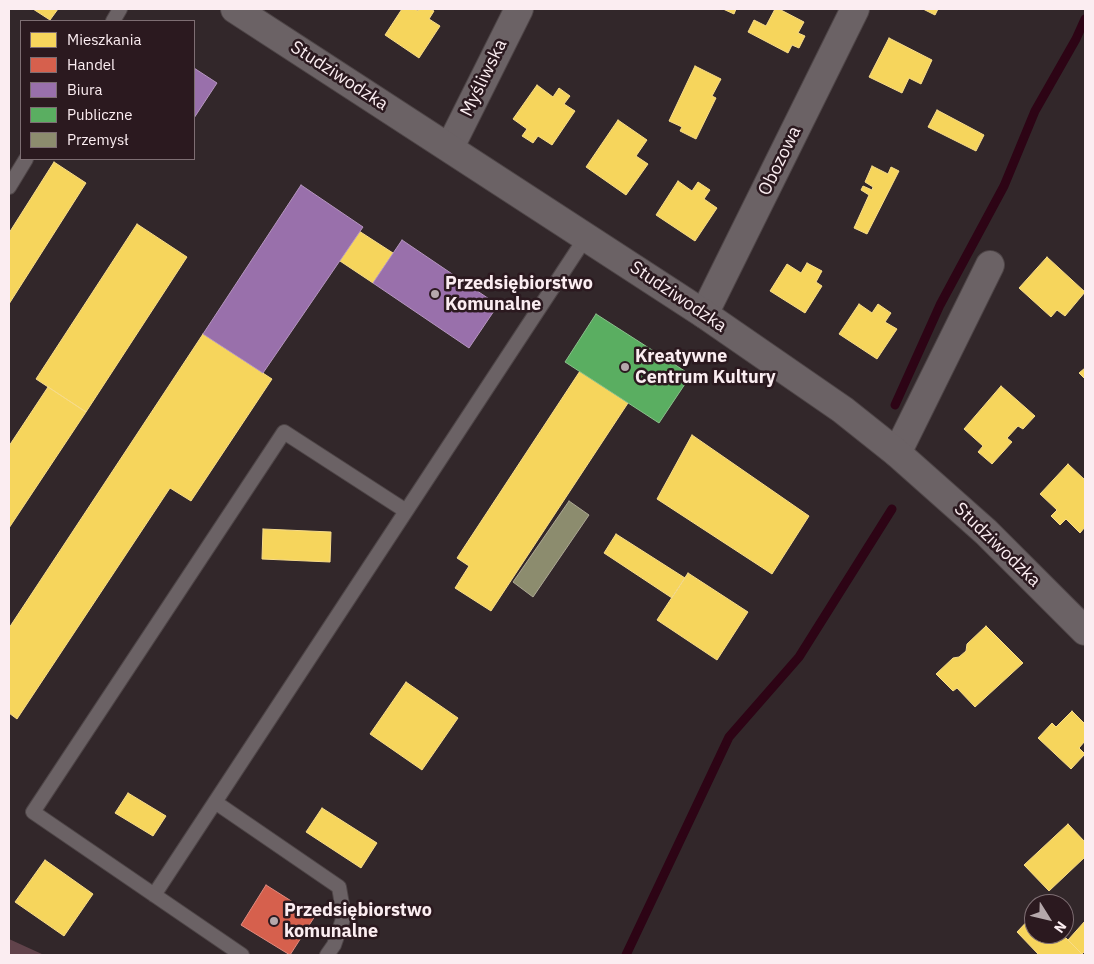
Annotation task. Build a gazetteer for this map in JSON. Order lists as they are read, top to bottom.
{
  "streets": {
    "street": ["Studziwodzka", "Myśliwska", "Obozowa"]
  },
  "crossings": [
    ["Studziwodzka", "Myśliwska"],
    ["Studziwodzka", "Obozowa"]
  ],
  "places": ["Przedsiębiorstwo Komunalne", "Kreatywne Centrum Kultury", "Przedsiębiorstwo komunalne"],
  "legend": [
    "Mieszkania",
    "Handel",
    "Biura",
    "Publiczne",
    "Przemysł"
  ],
  "north": "bottom right"
}
